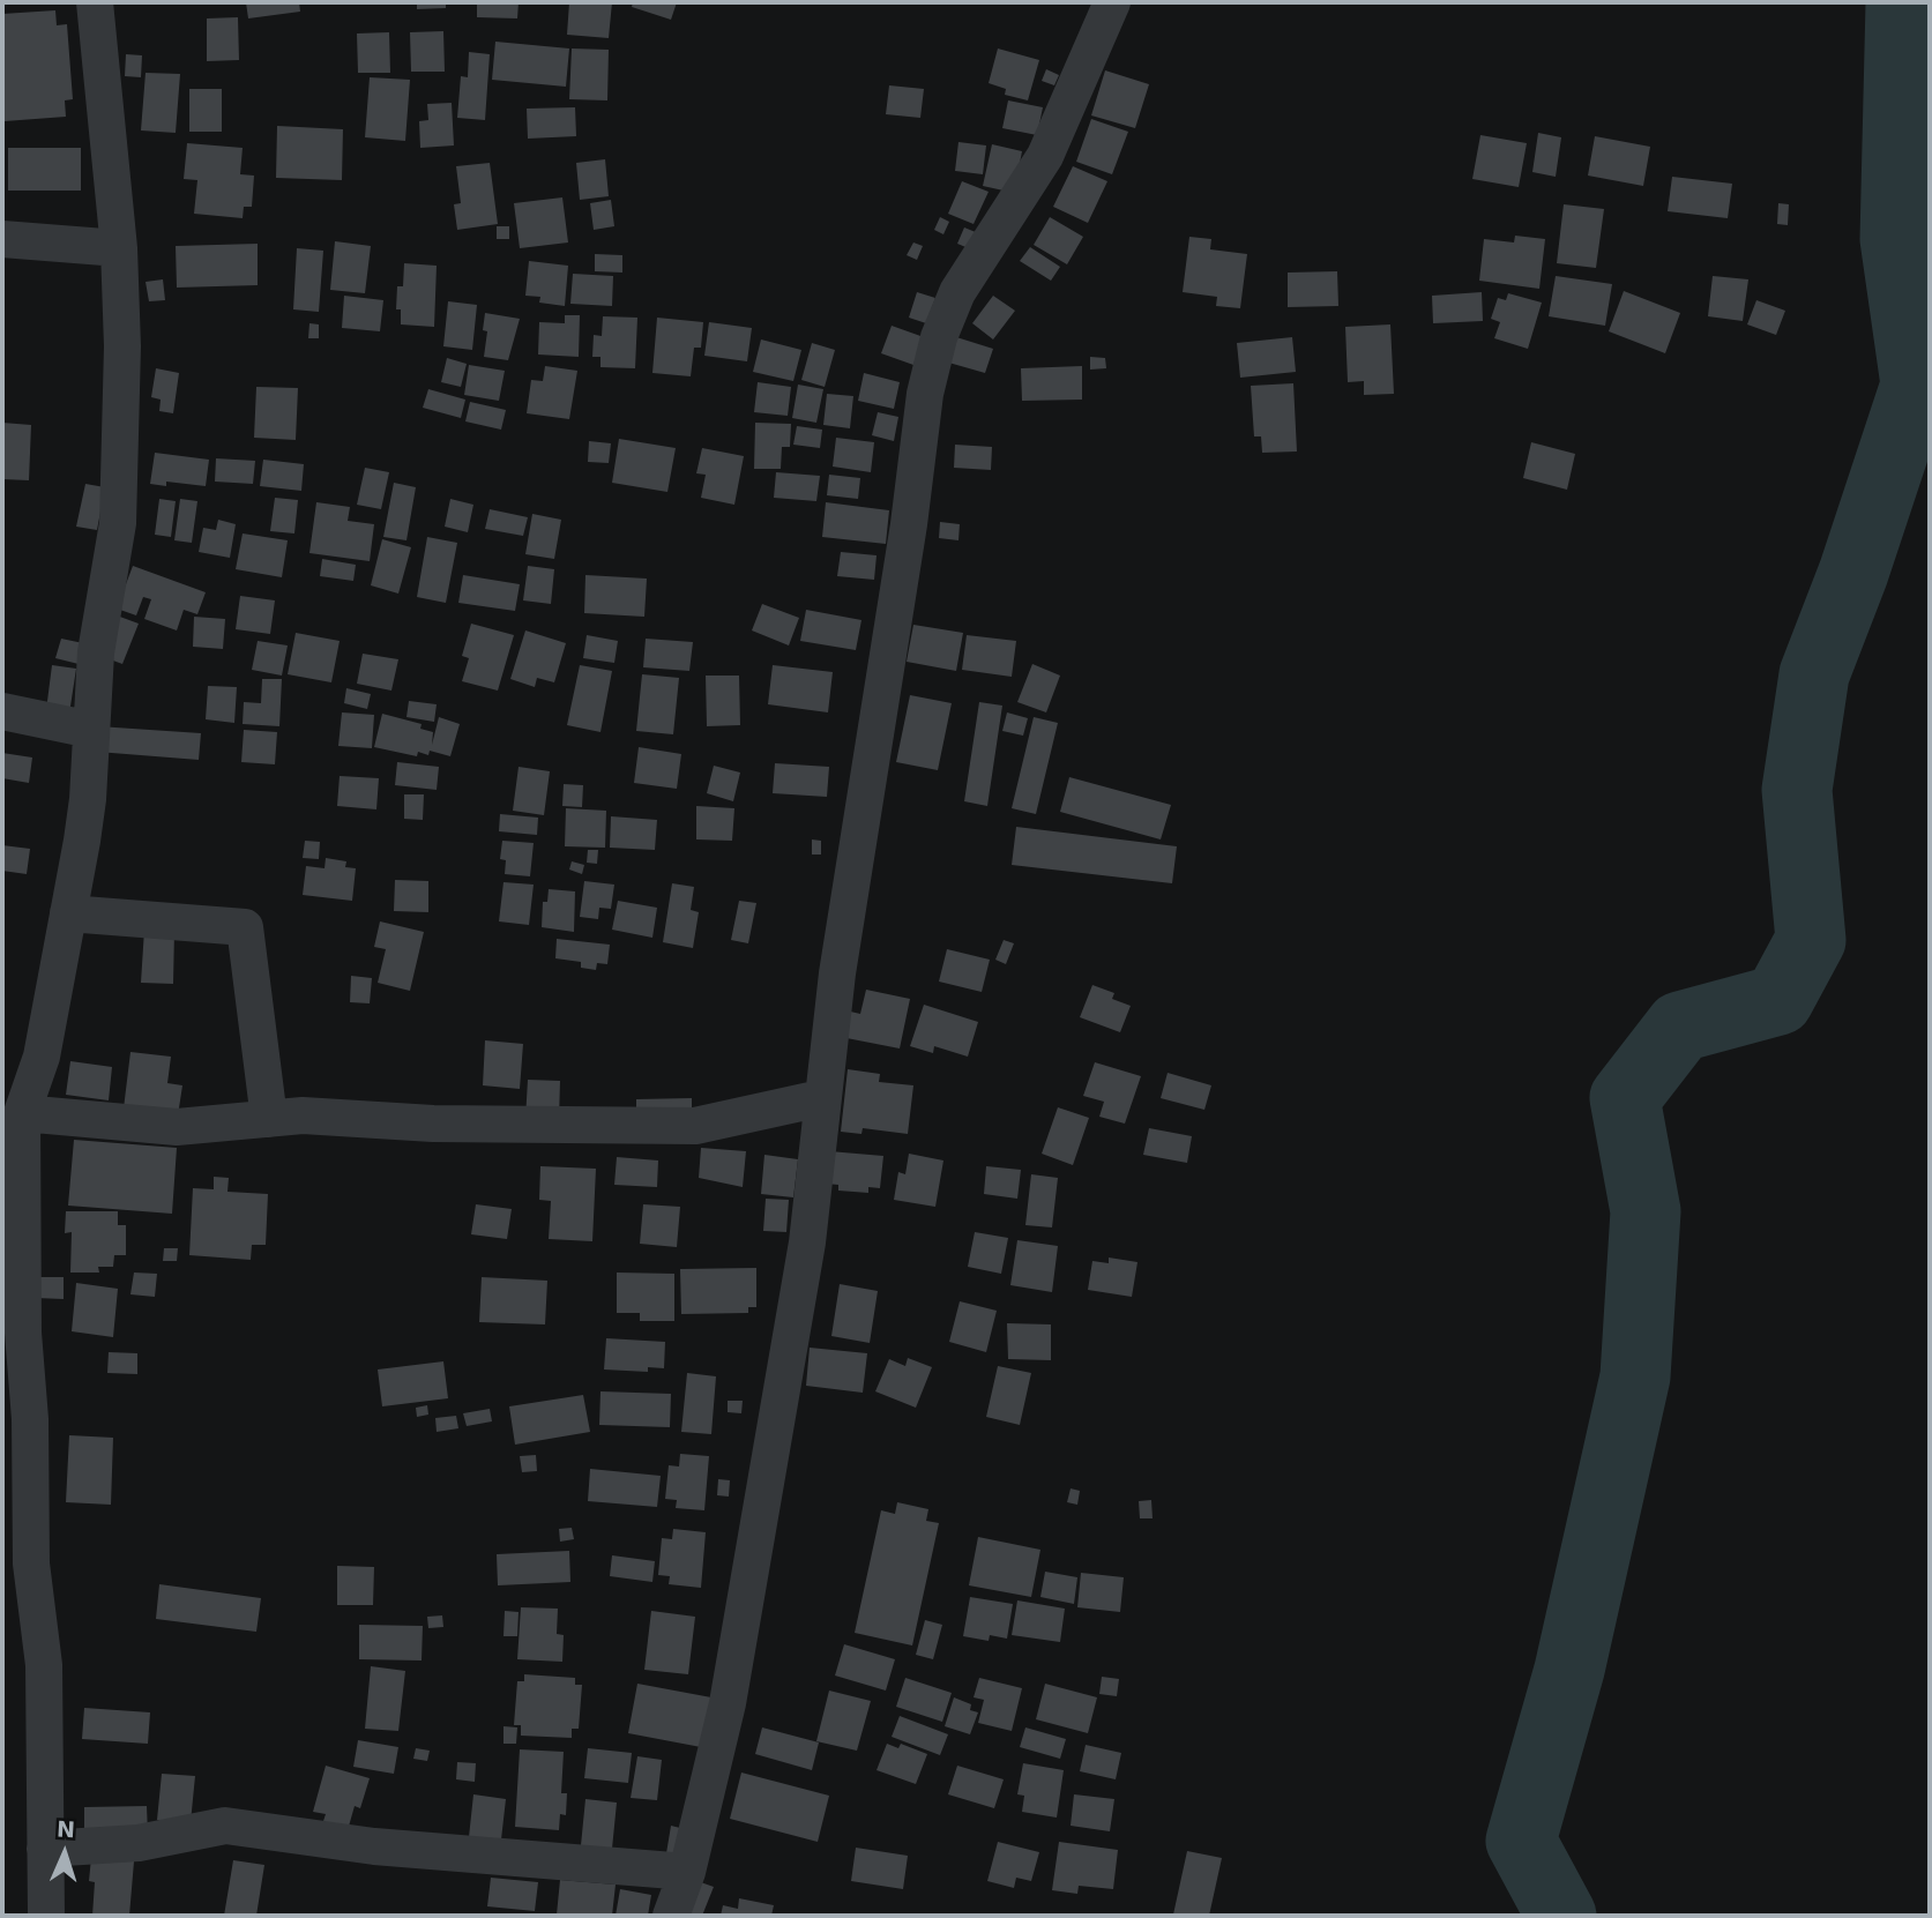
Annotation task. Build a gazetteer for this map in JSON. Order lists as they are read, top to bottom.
{
  "north": "top"
}
